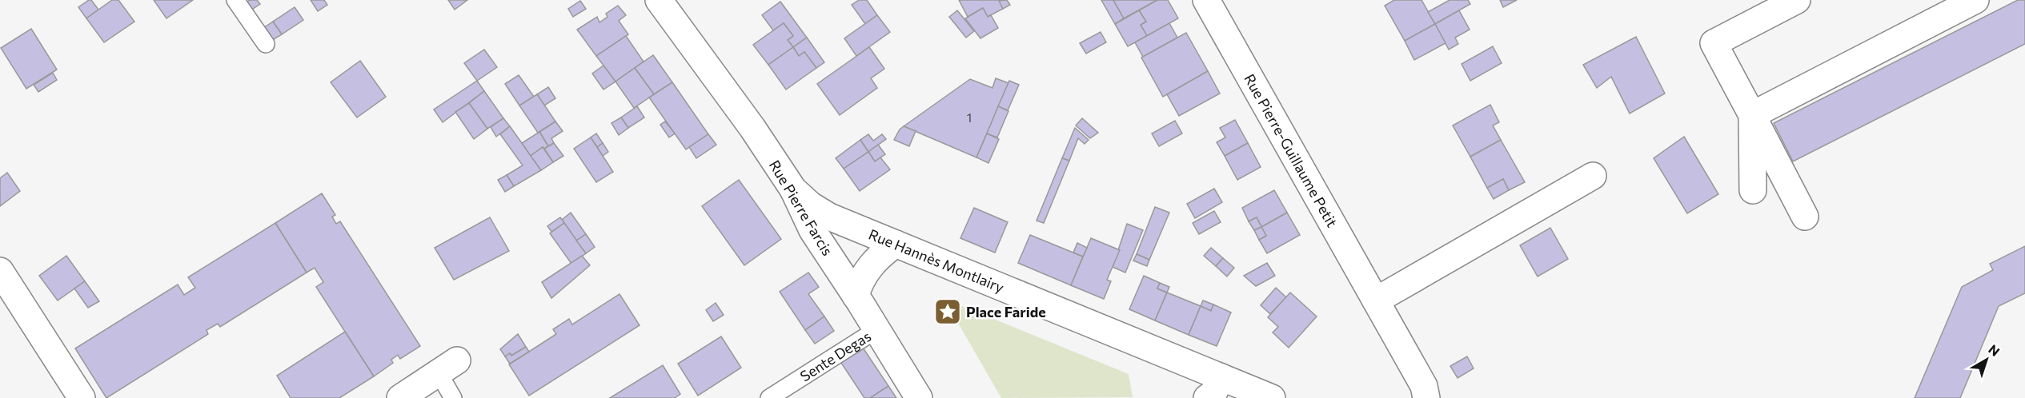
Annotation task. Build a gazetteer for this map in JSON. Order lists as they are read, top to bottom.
{
  "streets": {
    "street": ["Rue Pierre-Guillaume Petit", "Rue Pierre Farcis", "Rue Hannès Montlairy"],
    "lane": ["Sente Degas"]
  },
  "crossings": [
    ["Rue Pierre Farcis", "Rue Hannès Montlairy"],
    ["Rue Pierre Farcis", "Sente Degas"]
  ],
  "places": {
    "place": ["Place Faride"]
  },
  "house_numbers": ["1"],
  "north": "top right"
}
